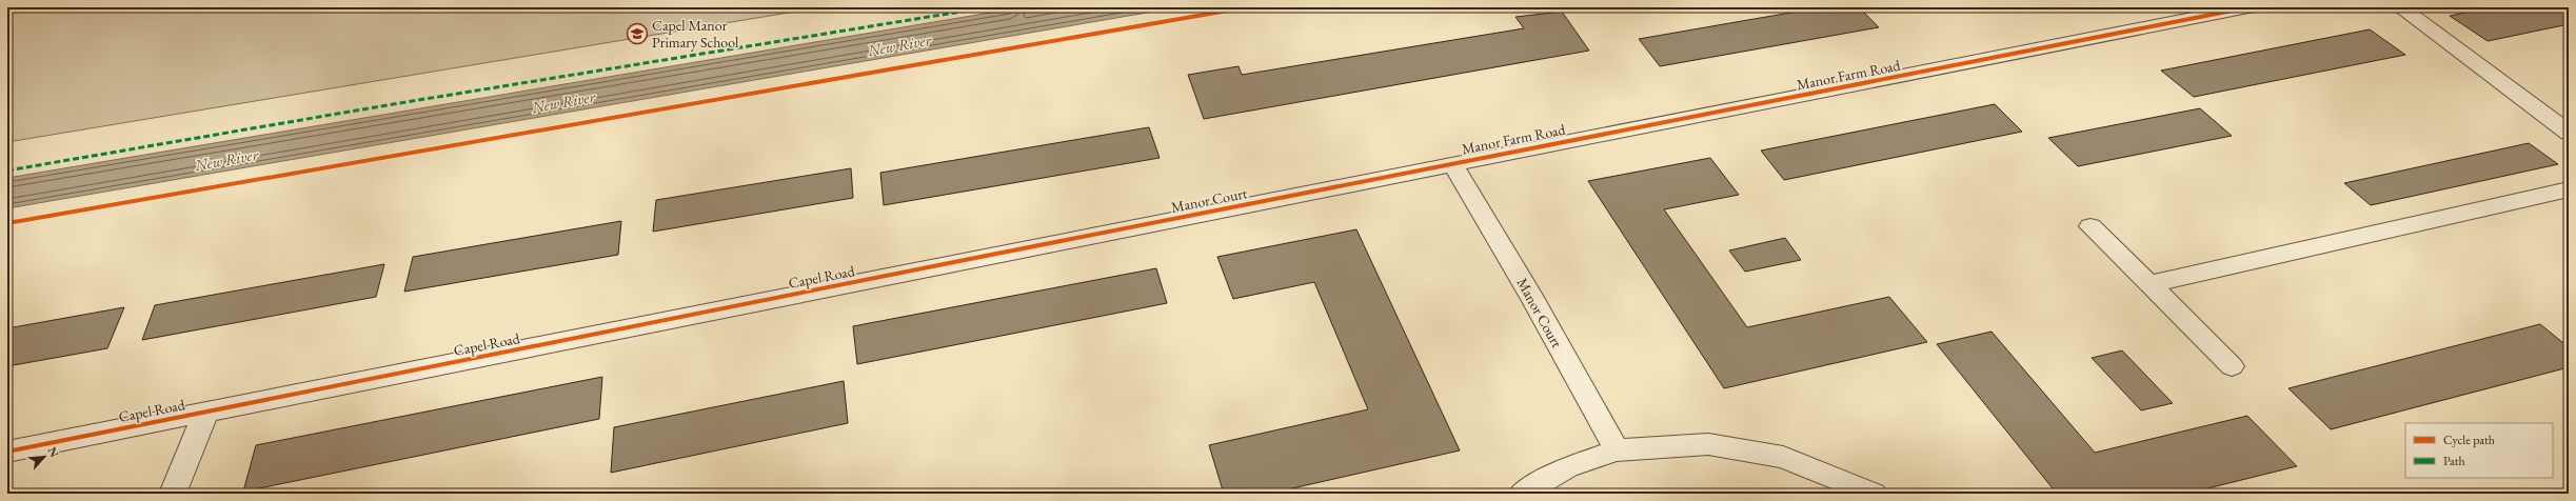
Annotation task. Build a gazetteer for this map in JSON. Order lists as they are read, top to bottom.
{
  "streets": {
    "street": ["Manor Farm Road", "Manor Court", "Capel Road"]
  },
  "crossings": [
    ["Manor Farm Road", "Manor Court"],
    ["Manor Court", "Capel Road"]
  ],
  "water": ["New River"],
  "places": {
    "school or university": ["Capel Manor Primary School"]
  },
  "legend": ["Cycle path", "Path"],
  "north": "top right"
}
